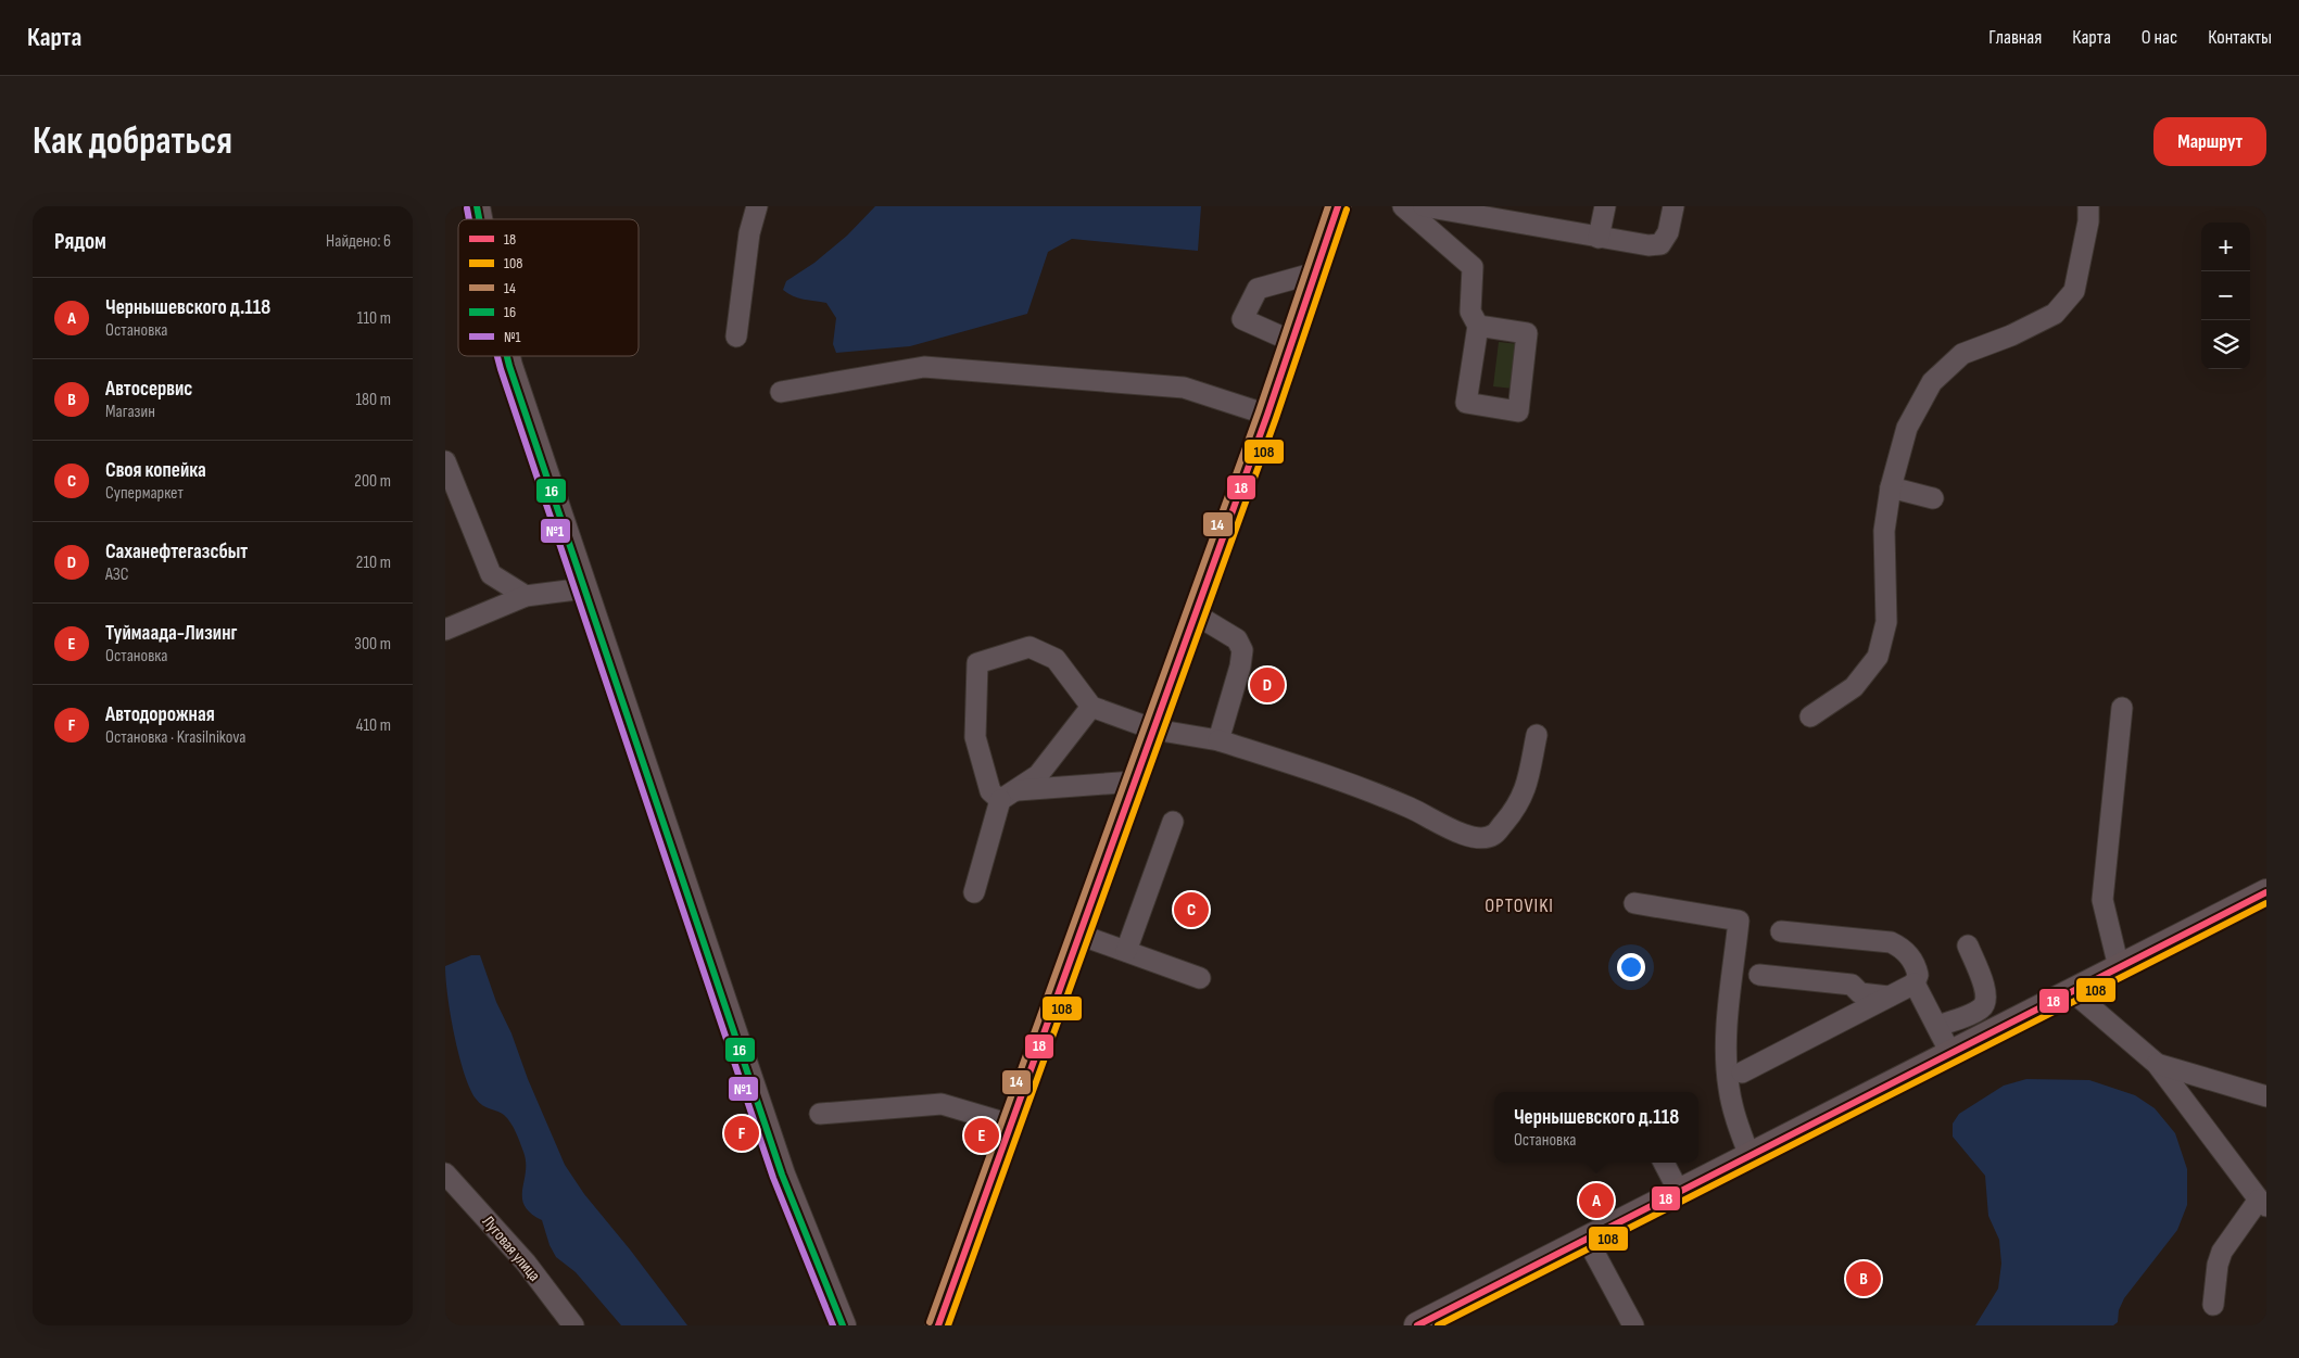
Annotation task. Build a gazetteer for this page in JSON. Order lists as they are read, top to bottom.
{
  "streets": {
    "street": ["Луговая улица"]
  },
  "districts": ["OPTOVIKI"],
  "lines": [
    "transit line 18",
    "transit line 14",
    "transit line 16",
    "transit line №1",
    "transit line 108"
  ],
  "legend": [
    "18",
    "108",
    "14",
    "16",
    "№1"
  ],
  "page": {
    "header": "Карта",
    "nav": [
      "Главная",
      "Карта",
      "О нас",
      "Контакты"
    ],
    "buttons": "Маршрут",
    "title": "Как добраться",
    "heading": ["Рядом", "Найдено: 6"],
    "map_buttons": ["+", "−"],
    "list": [
      {
        "mark": "A",
        "name": "Чернышевского д.118",
        "note": "Остановка",
        "value": "110 m"
      },
      {
        "mark": "B",
        "name": "Автосервис",
        "note": "Магазин",
        "value": "180 m"
      },
      {
        "mark": "C",
        "name": "Своя копейка",
        "note": "Супермаркет",
        "value": "200 m"
      },
      {
        "mark": "D",
        "name": "Саханефтегазсбыт",
        "note": "АЗС",
        "value": "210 m"
      },
      {
        "mark": "E",
        "name": "Туймаада-Лизинг",
        "note": "Остановка",
        "value": "300 m"
      },
      {
        "mark": "F",
        "name": "Автодорожная",
        "note": "Остановка · Krasilnikova",
        "value": "410 m"
      }
    ],
    "pins": [
      "D",
      "C",
      "F",
      "E",
      "A",
      "B"
    ],
    "popup": ["Чернышевского д.118", "Остановка"]
  }
}
